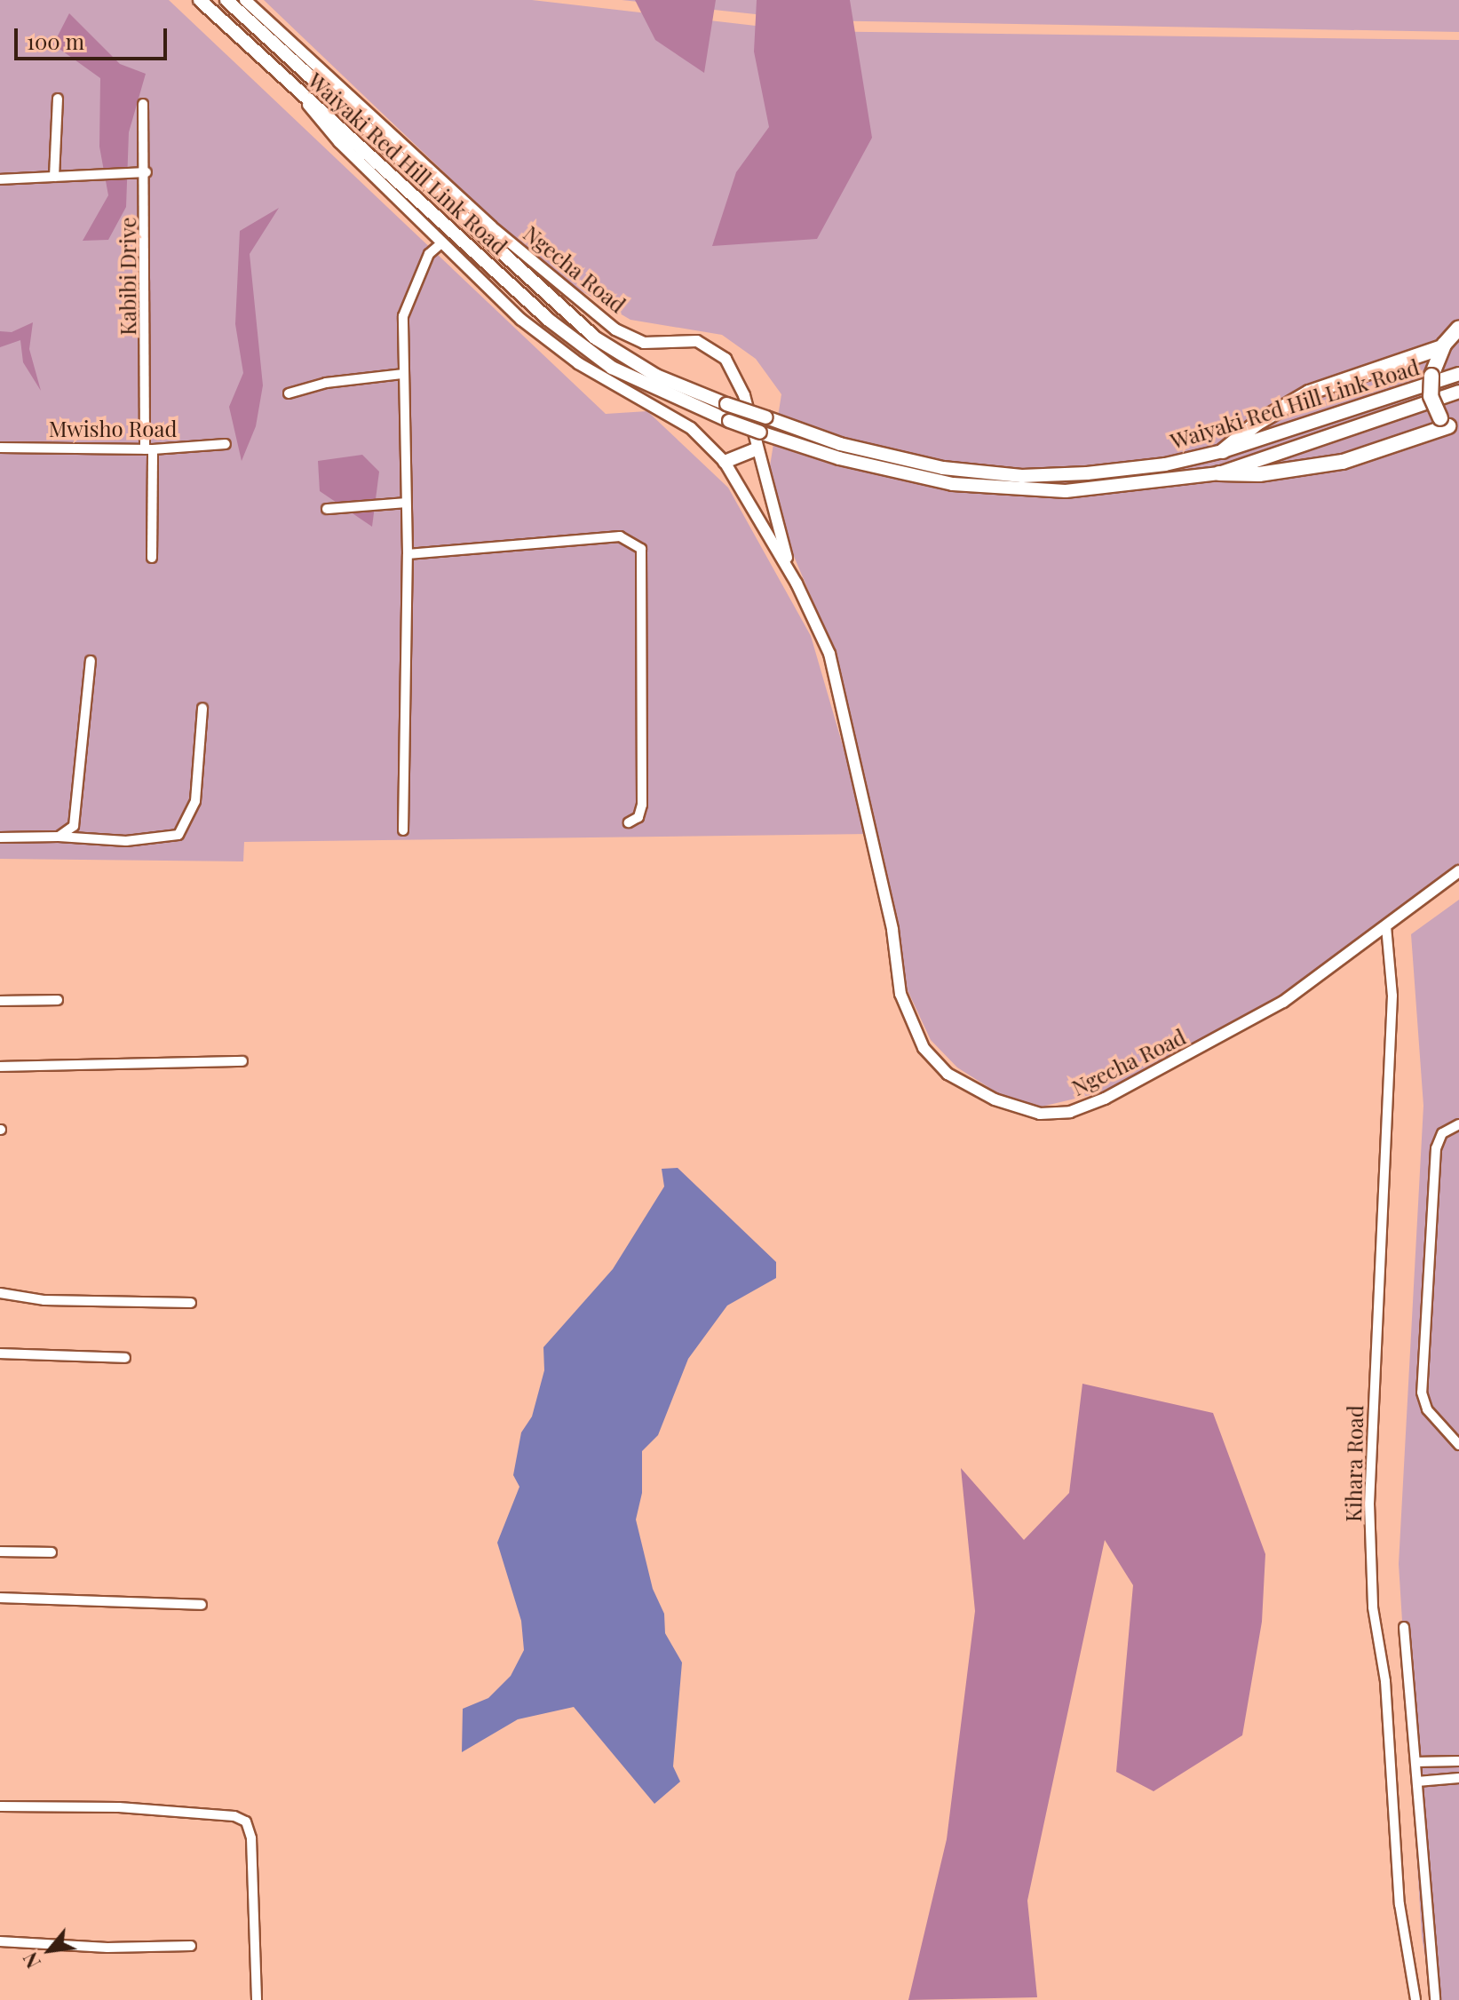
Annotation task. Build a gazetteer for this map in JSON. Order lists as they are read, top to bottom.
{
  "streets": {
    "main road": ["Waiyaki Red Hill Link Road"],
    "street": [
      "Ngecha Road",
      "Kabibi Drive",
      "Mwisho Road",
      "Kihara Road"
    ]
  },
  "crossings": [
    ["Waiyaki Red Hill Link Road", "Ngecha Road"],
    ["Ngecha Road", "Kihara Road"],
    ["Kabibi Drive", "Mwisho Road"]
  ],
  "scale_bar": "100 m",
  "north": "bottom left"
}
